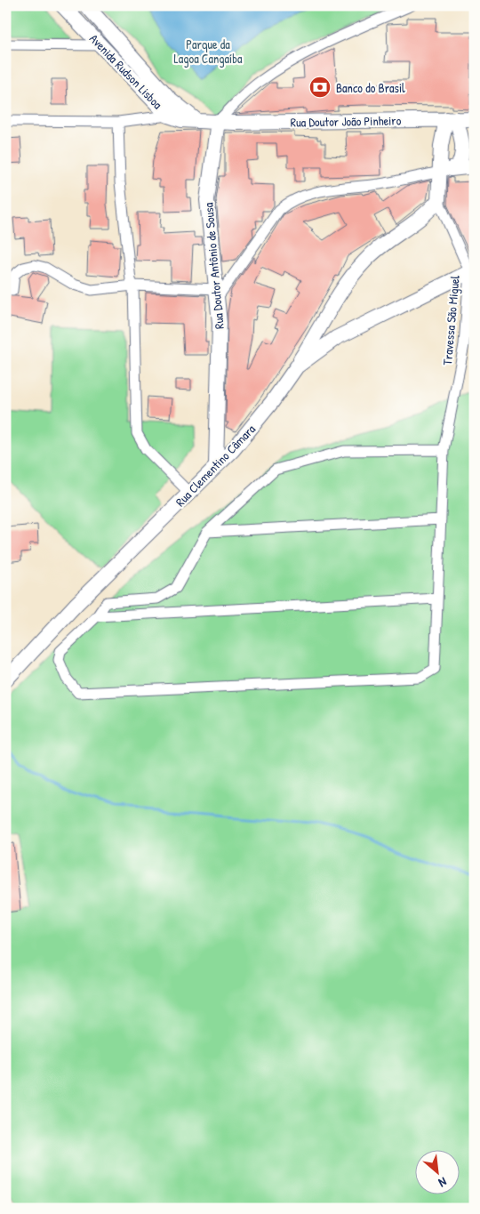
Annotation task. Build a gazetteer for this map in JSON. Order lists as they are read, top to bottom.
{
  "streets": {
    "main road": [
      "Avenida Rudson Lisboa",
      "Rua Doutor João Pinheiro",
      "Rua Doutor Antônio de Sousa",
      "Rua Clementino Câmara"
    ],
    "street": ["Travessa São Miguel"]
  },
  "crossings": [
    ["Avenida Rudson Lisboa", "Rua Doutor João Pinheiro"],
    ["Avenida Rudson Lisboa", "Rua Doutor Antônio de Sousa"],
    ["Rua Doutor João Pinheiro", "Rua Doutor Antônio de Sousa"],
    ["Rua Doutor Antônio de Sousa", "Rua Clementino Câmara"],
    ["Travessa São Miguel", "Rua Clementino Câmara"]
  ],
  "parks": ["Parque da Lagoa Cangaíba"],
  "places": {
    "bank": ["Banco do Brasil"]
  },
  "north": "bottom right"
}
